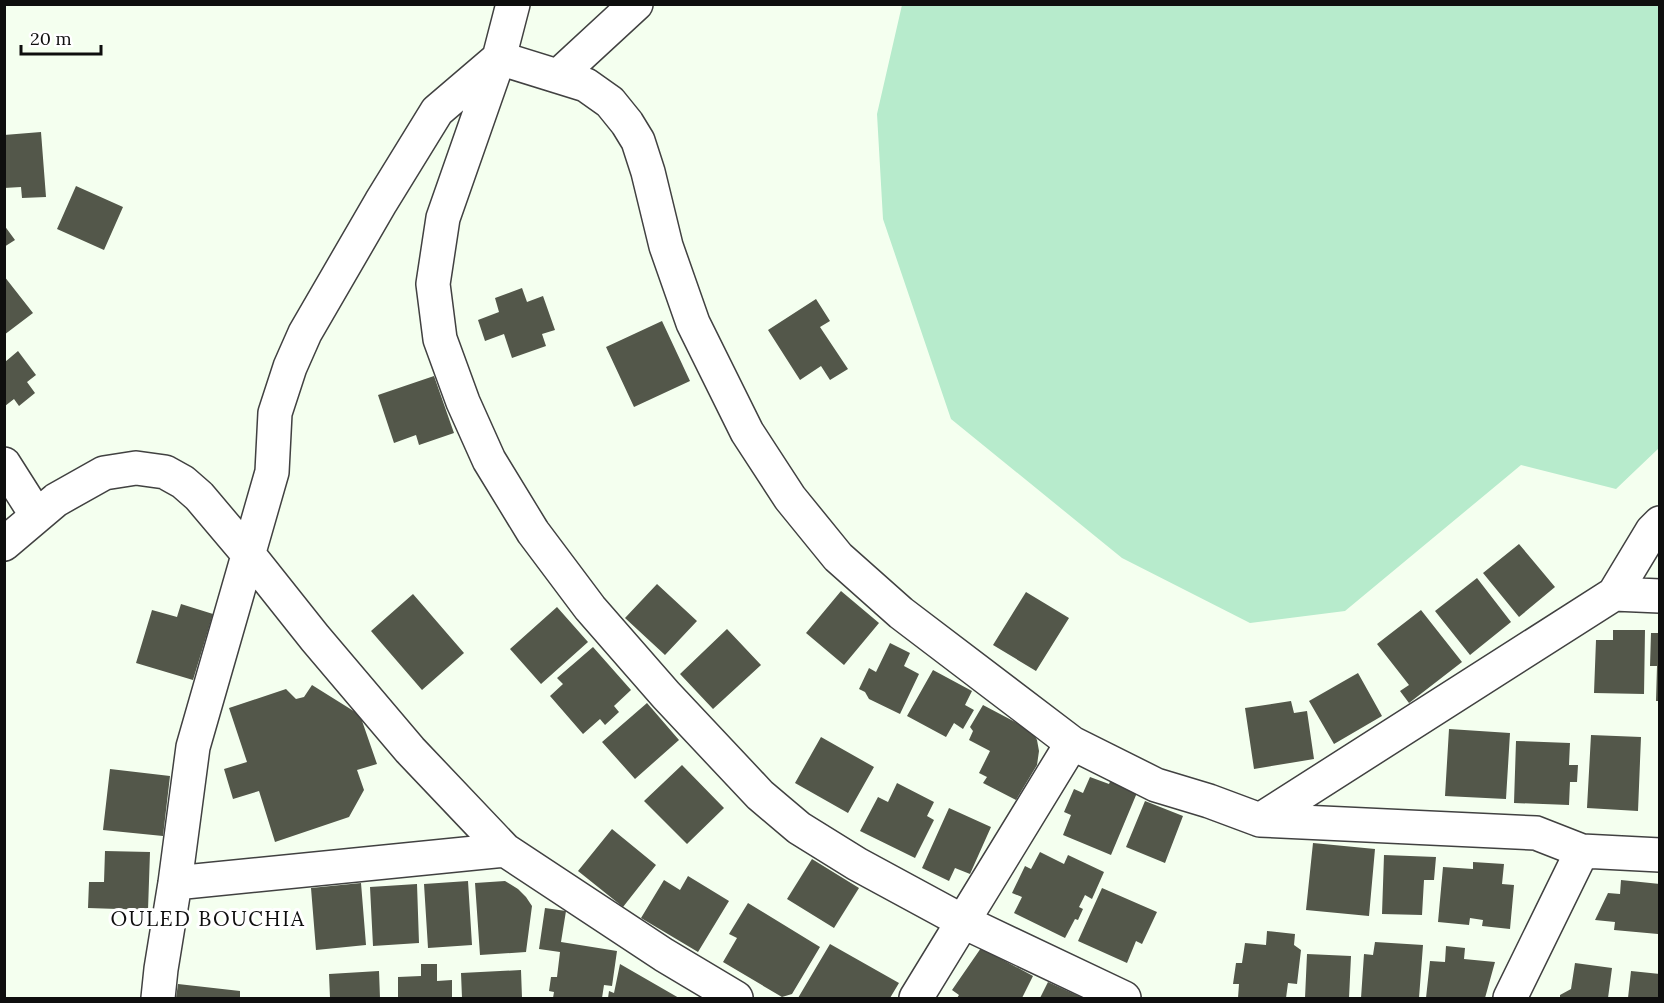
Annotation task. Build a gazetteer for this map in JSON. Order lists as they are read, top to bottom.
{
  "districts": ["OULED BOUCHIA"],
  "scale_bar": "20 m"
}
